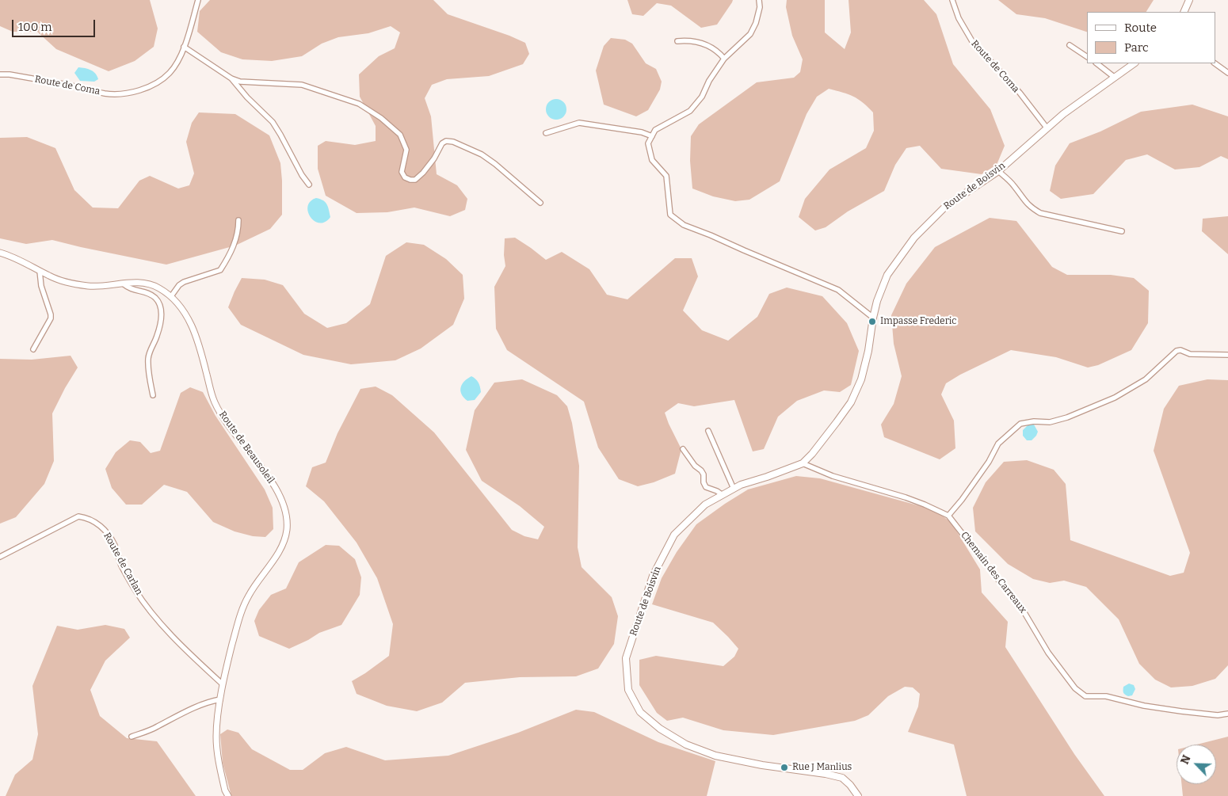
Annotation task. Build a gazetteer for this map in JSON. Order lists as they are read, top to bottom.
{
  "streets": {
    "main road": ["Route de Boisvin"],
    "street": [
      "Route de Coma",
      "Route de Beausoleil",
      "Route de Carlan",
      "Chemain des Carreaux"
    ]
  },
  "crossings": [
    ["Route de Coma", "Route de Boisvin"],
    ["Route de Boisvin", "Chemain des Carreaux"],
    ["Route de Beausoleil", "Route de Carlan"]
  ],
  "places": ["Impasse Frederic", "Rue J Manlius"],
  "legend": ["Route", "Parc"],
  "scale_bar": "100 m",
  "north": "top left"
}
